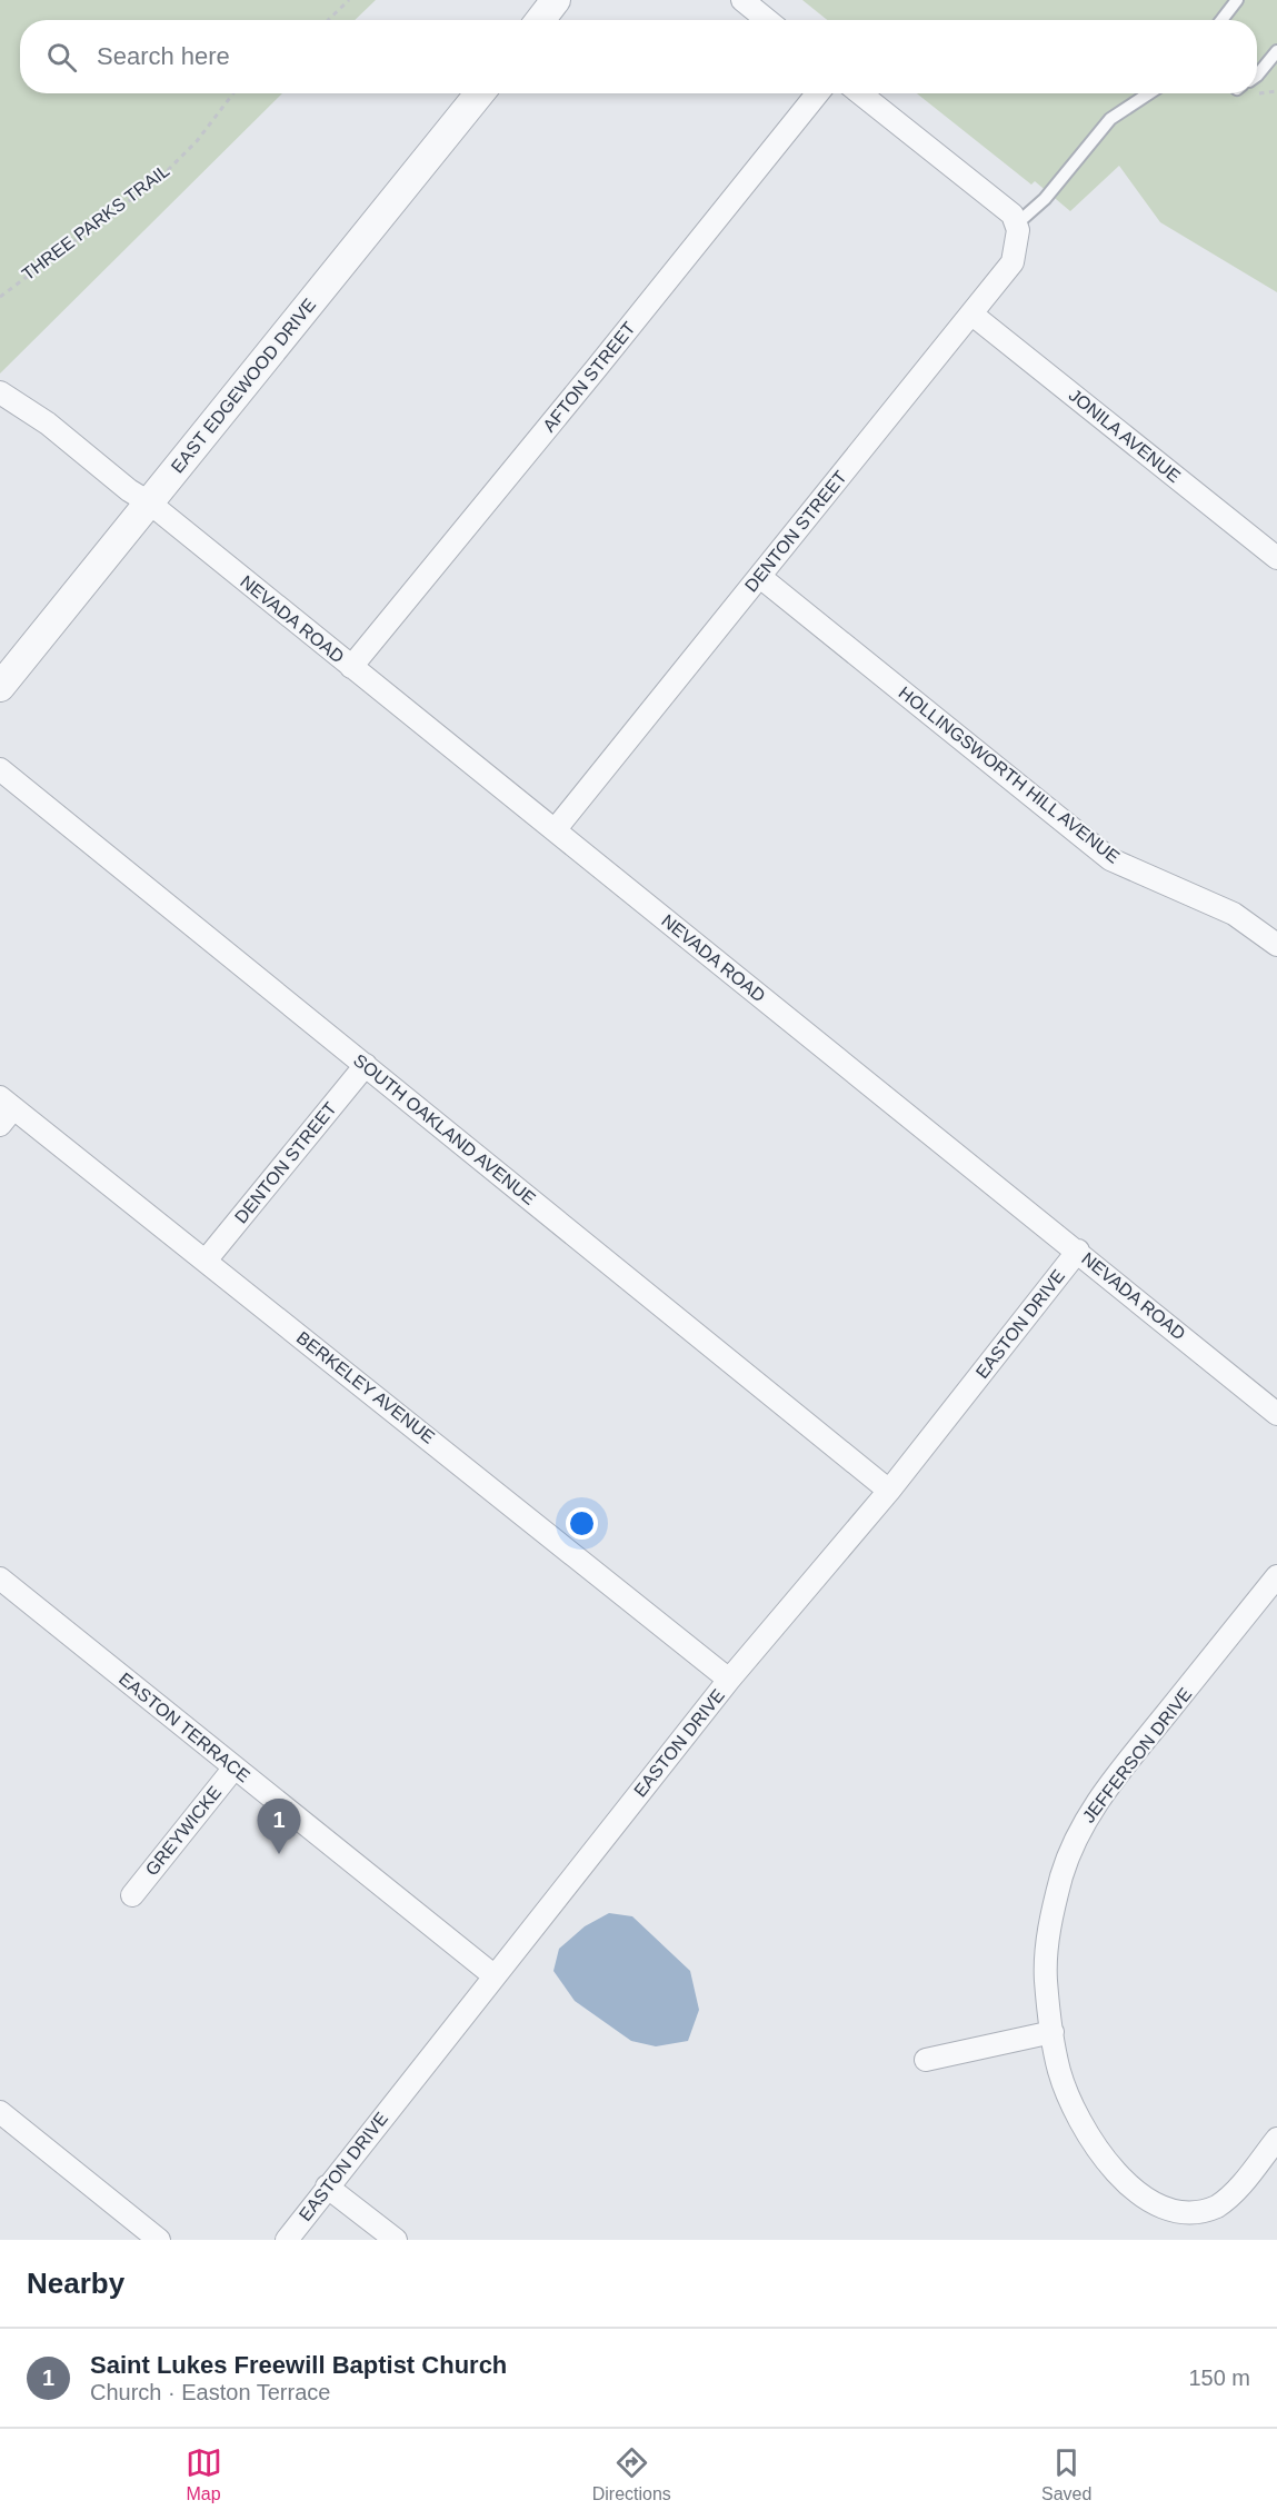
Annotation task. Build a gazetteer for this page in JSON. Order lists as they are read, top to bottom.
{
  "streets": {
    "street": [
      "AFTON STREET",
      "EAST EDGEWOOD DRIVE",
      "JONILA AVENUE",
      "DENTON STREET",
      "NEVADA ROAD",
      "HOLLINGSWORTH HILL AVENUE",
      "SOUTH OAKLAND AVENUE",
      "EASTON DRIVE",
      "BERKELEY AVENUE",
      "EASTON TERRACE",
      "JEFFERSON DRIVE",
      "GREYWICKE"
    ],
    "path": ["THREE PARKS TRAIL"]
  },
  "crossings": [
    ["AFTON STREET", "NEVADA ROAD"],
    ["EAST EDGEWOOD DRIVE", "NEVADA ROAD"],
    ["JONILA AVENUE", "DENTON STREET"],
    ["DENTON STREET", "NEVADA ROAD"],
    ["DENTON STREET", "HOLLINGSWORTH HILL AVENUE"],
    ["DENTON STREET", "SOUTH OAKLAND AVENUE"],
    ["DENTON STREET", "BERKELEY AVENUE"],
    ["NEVADA ROAD", "EASTON DRIVE"],
    ["SOUTH OAKLAND AVENUE", "EASTON DRIVE"],
    ["EASTON DRIVE", "BERKELEY AVENUE"],
    ["EASTON DRIVE", "EASTON TERRACE"],
    ["EASTON TERRACE", "GREYWICKE"]
  ],
  "page": {
    "search": "Search here",
    "pins": "1",
    "heading": "Nearby",
    "list": [
      {
        "mark": "1",
        "name": "Saint Lukes Freewill Baptist Church",
        "note": "Church · Easton Terrace",
        "value": "150 m"
      }
    ],
    "nav": ["Map", "Directions", "Saved"]
  }
}
